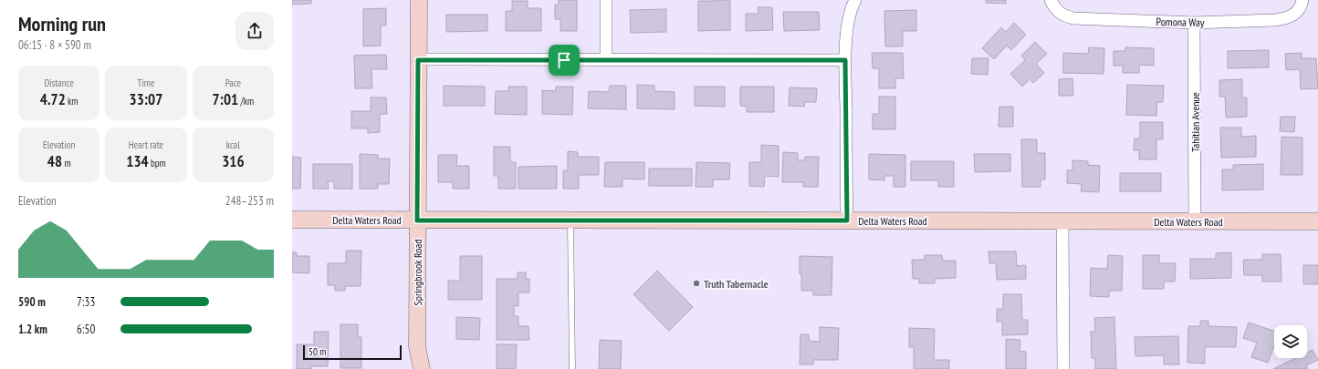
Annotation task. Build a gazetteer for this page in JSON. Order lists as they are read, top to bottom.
{
  "streets": {
    "main road": ["Delta Waters Road", "Springbrook Road"],
    "street": ["Pomona Way", "Tahitian Avenue"]
  },
  "crossings": [
    ["Pomona Way", "Tahitian Avenue"],
    ["Tahitian Avenue", "Delta Waters Road"],
    ["Delta Waters Road", "Springbrook Road"]
  ],
  "places": ["Truth Tabernacle"],
  "scale_bar": "50 m",
  "page": {
    "heading": ["Morning run", "06:15 · 8 × 590 m"],
    "stats": [
      ["Distance", "4.72 km"],
      ["Time", "33:07"],
      ["Pace", "7:01 /km"],
      ["Elevation", "48 m"],
      ["Heart rate", "134 bpm"],
      ["kcal", "316"]
    ],
    "chart": ["Elevation", "248–253 m"],
    "list": [
      {
        "name": "590 m",
        "note": "7:33"
      },
      {
        "name": "1.2 km",
        "note": "6:50"
      }
    ],
    "scale": "50 m"
  }
}
